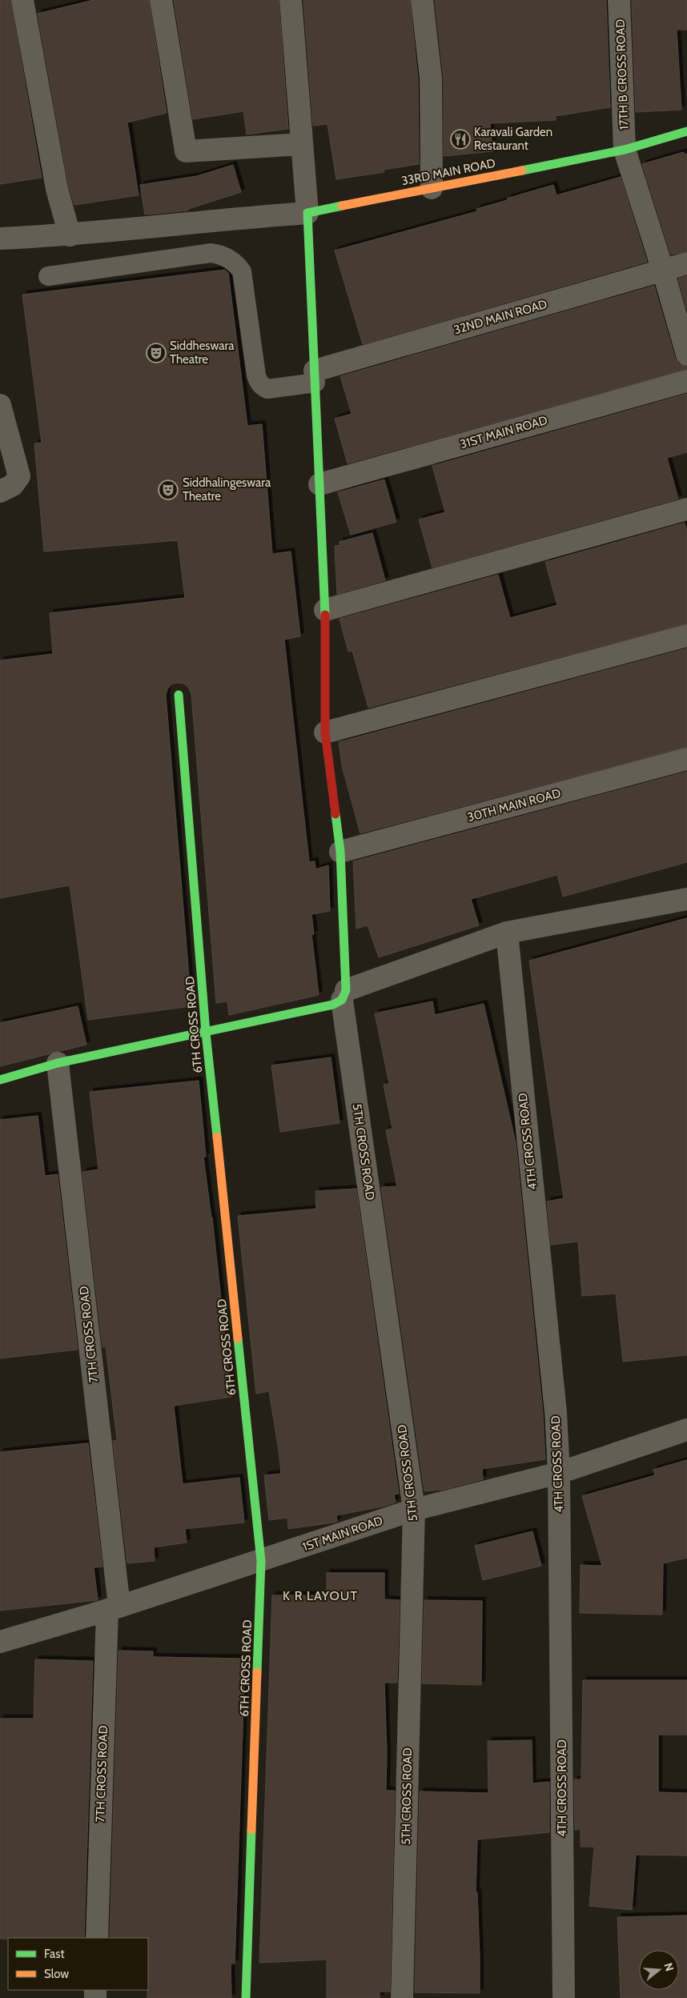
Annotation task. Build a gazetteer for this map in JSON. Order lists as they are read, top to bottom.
{
  "streets": {
    "street": [
      "17TH B CROSS ROAD",
      "33RD MAIN ROAD",
      "32ND MAIN ROAD",
      "31ST MAIN ROAD",
      "30TH MAIN ROAD",
      "6TH CROSS ROAD",
      "4TH CROSS ROAD",
      "5TH CROSS ROAD",
      "7TH CROSS ROAD",
      "1ST MAIN ROAD"
    ]
  },
  "crossings": [
    ["17TH B CROSS ROAD", "33RD MAIN ROAD"],
    ["17TH B CROSS ROAD", "32ND MAIN ROAD"],
    ["6TH CROSS ROAD", "1ST MAIN ROAD"],
    ["4TH CROSS ROAD", "1ST MAIN ROAD"],
    ["5TH CROSS ROAD", "1ST MAIN ROAD"],
    ["7TH CROSS ROAD", "1ST MAIN ROAD"]
  ],
  "districts": ["K R LAYOUT"],
  "places": {
    "restaurant": ["Karavali Garden Restaurant"],
    "theatre": ["Siddheswara Theatre", "Siddhalingeswara Theatre"]
  },
  "legend": ["Fast", "Slow"],
  "north": "right"
}
